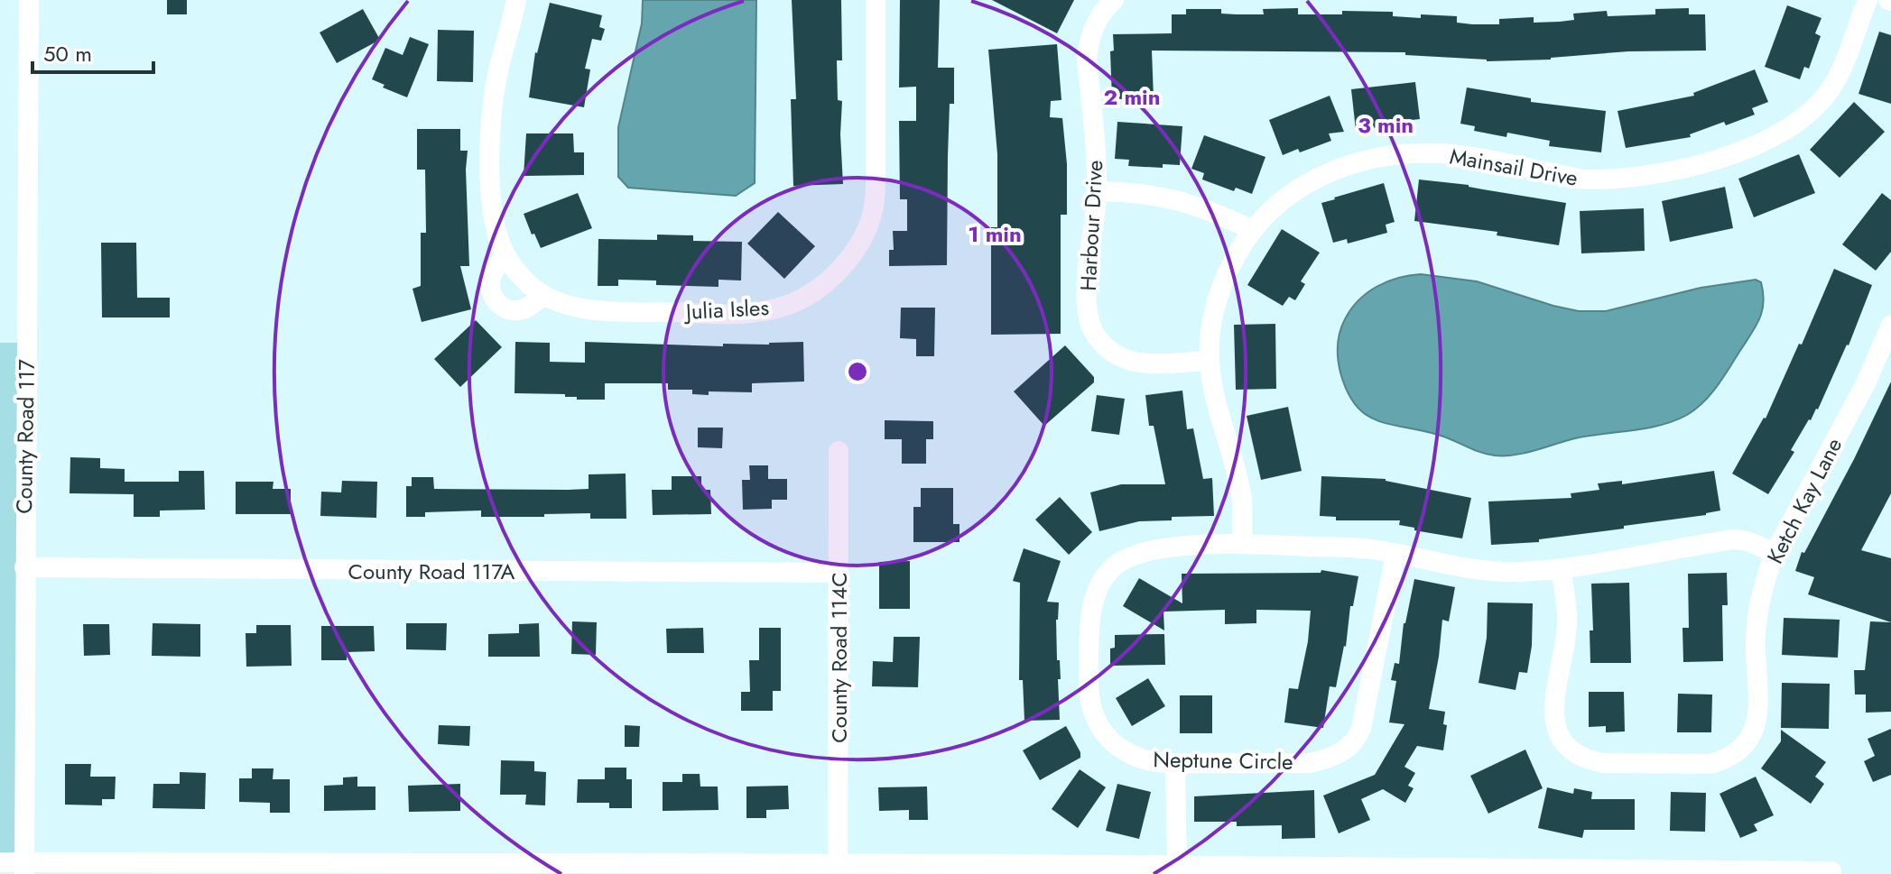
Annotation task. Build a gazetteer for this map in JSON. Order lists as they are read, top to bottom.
{
  "streets": {
    "street": [
      "Mainsail Drive",
      "Harbour Drive",
      "Julia Isles",
      "County Road 117",
      "Ketch Kay Lane",
      "County Road 117A",
      "County Road 114C",
      "Neptune Circle"
    ]
  },
  "crossings": [
    ["Mainsail Drive", "Harbour Drive"],
    ["Mainsail Drive", "Neptune Circle"],
    ["County Road 117", "County Road 117A"],
    ["Ketch Kay Lane", "Neptune Circle"],
    ["County Road 117A", "County Road 114C"]
  ],
  "scale_bar": "50 m",
  "rings": ["2 min", "3 min", "1 min"]
}
